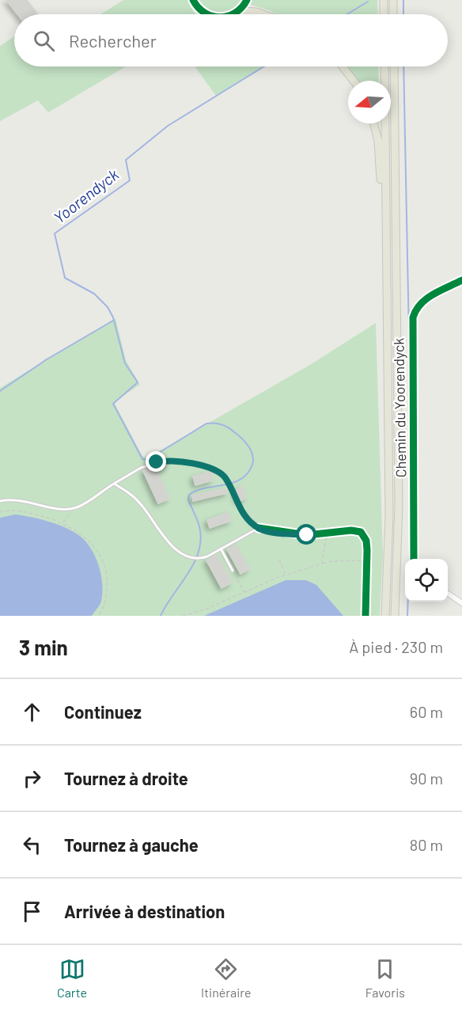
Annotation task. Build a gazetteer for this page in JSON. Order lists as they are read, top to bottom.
{
  "streets": {
    "street": ["Chemin du Yoorendyck"]
  },
  "water": ["Yoorendyck"],
  "north": "left",
  "page": {
    "search": "Rechercher",
    "heading": ["3 min", "À pied · 230 m"],
    "list": [
      ["Continuez", "60 m"],
      ["Tournez à droite", "90 m"],
      ["Tournez à gauche", "80 m"],
      "Arrivée à destination"
    ],
    "nav": ["Carte", "Itinéraire", "Favoris"]
  }
}
